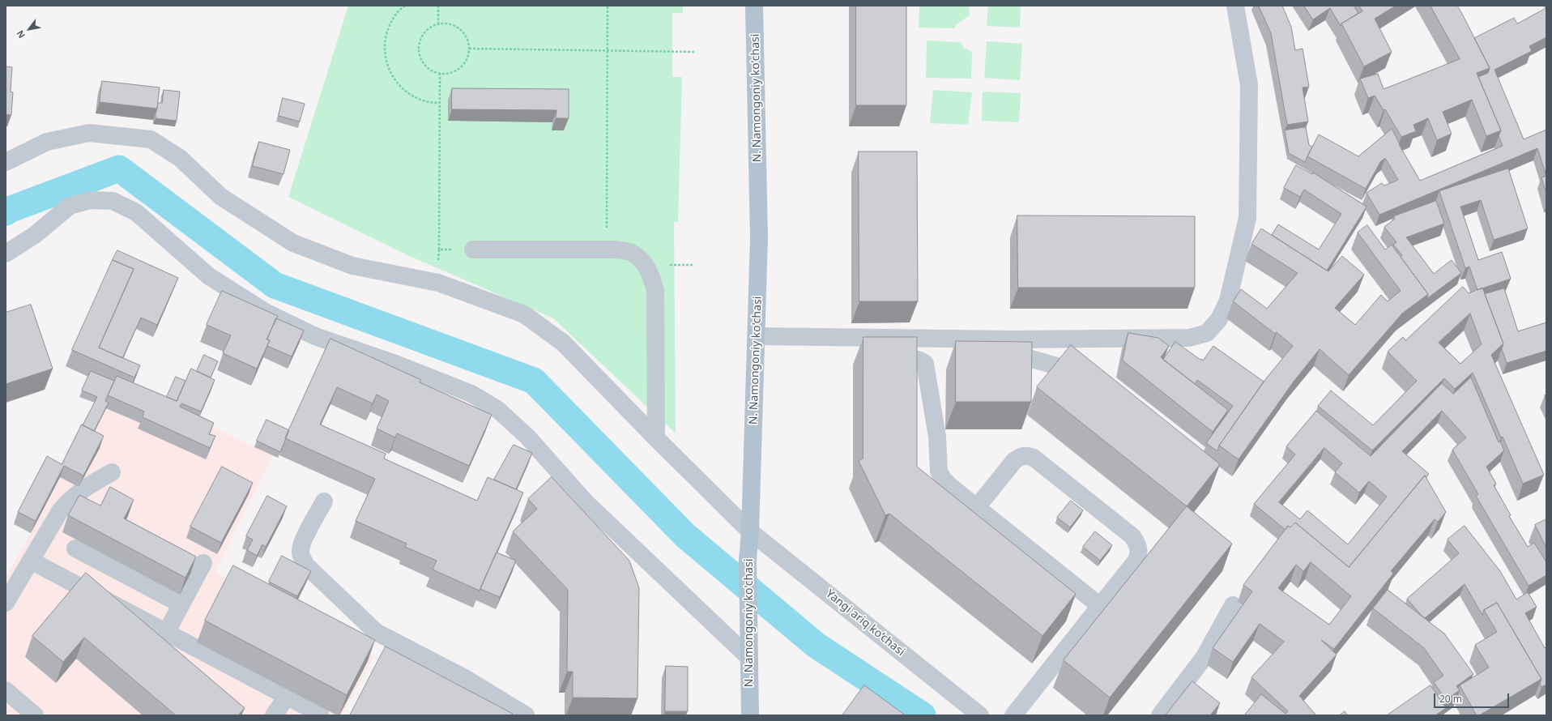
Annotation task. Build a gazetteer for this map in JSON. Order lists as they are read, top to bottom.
{
  "streets": {
    "main road": ["N. Namongoniy ko'chasi"],
    "street": ["Yangi ariq ko‘chasi"]
  },
  "crossings": [
    ["N. Namongoniy ko'chasi", "Yangi ariq ko‘chasi"]
  ],
  "scale_bar": "20 m",
  "north": "bottom left"
}
